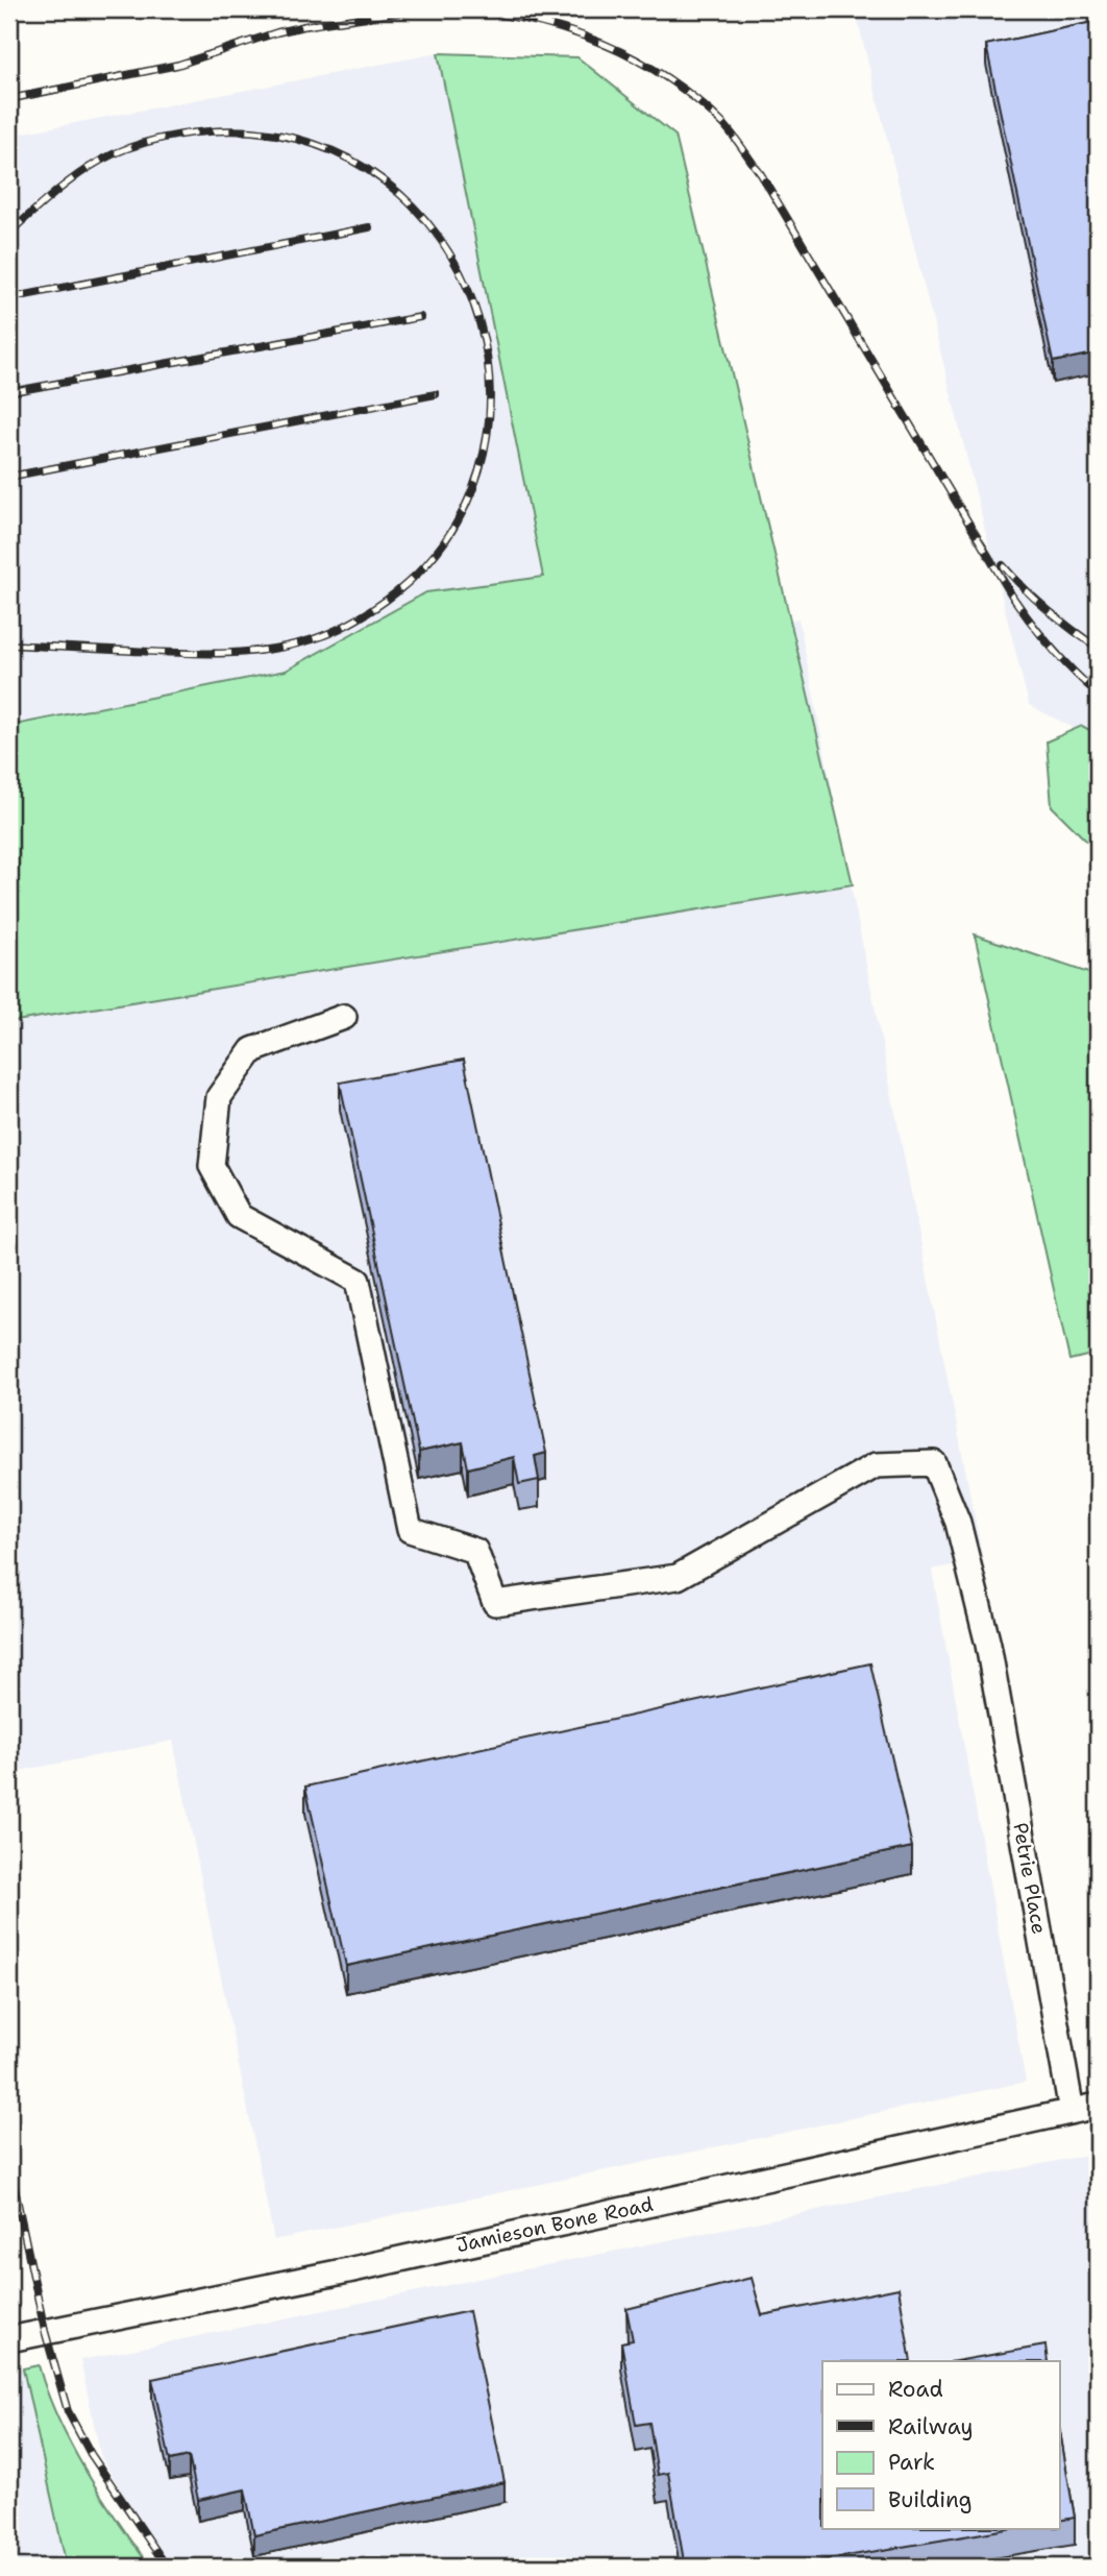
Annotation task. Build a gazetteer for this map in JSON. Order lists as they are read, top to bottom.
{
  "streets": {
    "street": ["Petrie Place", "Jamieson Bone Road"]
  },
  "crossings": [
    ["Petrie Place", "Jamieson Bone Road"]
  ],
  "legend": [
    "Road",
    "Railway",
    "Park",
    "Building"
  ]
}
